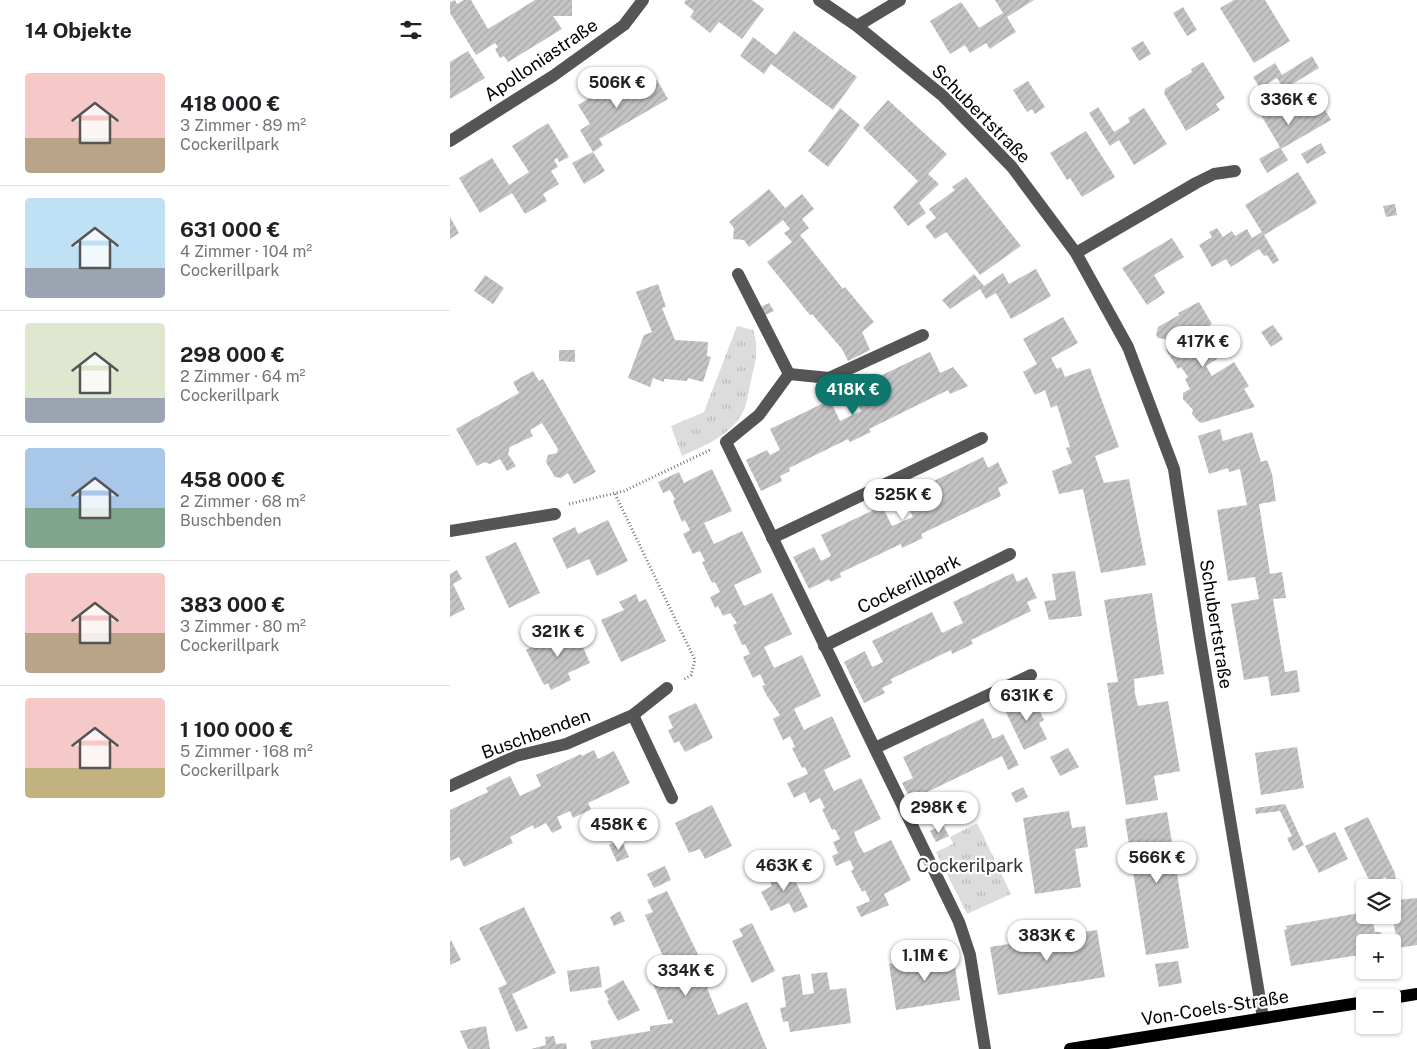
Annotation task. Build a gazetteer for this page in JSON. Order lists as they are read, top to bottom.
{
  "streets": {
    "main road": ["Von-Coels-Straße"],
    "street": [
      "Apolloniastraße",
      "Schubertstraße",
      "Cockerillpark",
      "Buschbenden"
    ]
  },
  "crossings": [
    ["Schubertstraße", "Von-Coels-Straße"]
  ],
  "parks": ["Cockerilpark"],
  "page": {
    "heading": "14 Objekte",
    "list": [
      {
        "name": "418 000 €",
        "note": "3 Zimmer · 89 m² · Cockerillpark"
      },
      {
        "name": "631 000 €",
        "note": "4 Zimmer · 104 m² · Cockerillpark"
      },
      {
        "name": "298 000 €",
        "note": "2 Zimmer · 64 m² · Cockerillpark"
      },
      {
        "name": "458 000 €",
        "note": "2 Zimmer · 68 m² · Buschbenden"
      },
      {
        "name": "383 000 €",
        "note": "3 Zimmer · 80 m² · Cockerillpark"
      },
      {
        "name": "1 100 000 €",
        "note": "5 Zimmer · 168 m² · Cockerillpark"
      }
    ],
    "price": [
      "506K €",
      "336K €",
      "417K €",
      "418K €",
      "525K €",
      "321K €",
      "631K €",
      "298K €",
      "458K €",
      "566K €",
      "463K €",
      "383K €",
      "1.1M €",
      "334K €"
    ],
    "map_buttons": ["+", "−"]
  }
}
